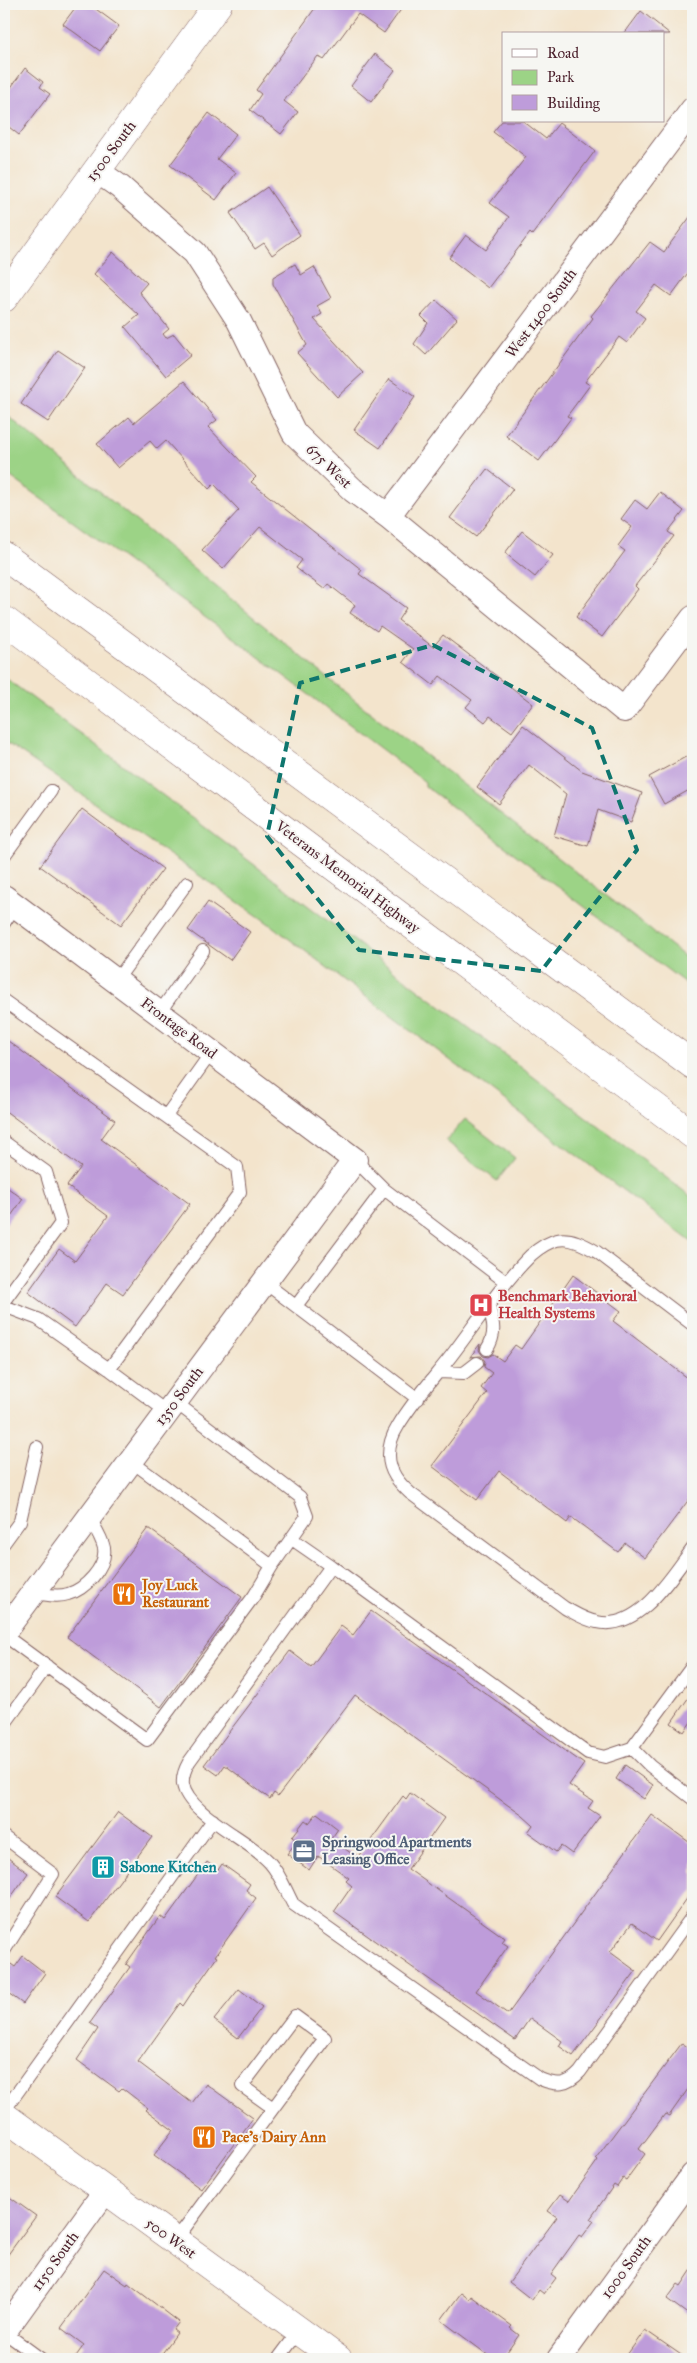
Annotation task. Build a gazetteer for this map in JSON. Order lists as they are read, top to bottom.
{
  "streets": {
    "main road": ["1500 South", "Veterans Memorial Highway", "500 West"],
    "street": [
      "West 1400 South",
      "675 West",
      "Frontage Road",
      "1350 South",
      "1150 South",
      "1000 South"
    ]
  },
  "crossings": [
    ["1500 South", "675 West"],
    ["West 1400 South", "675 West"],
    ["Frontage Road", "1350 South"],
    ["500 West", "1150 South"]
  ],
  "places": {
    "hospital": ["Benchmark Behavioral Health Systems"],
    "restaurant": ["Joy Luck Restaurant", "Pace's Dairy Ann"],
    "office": ["Springwood Apartments Leasing Office"],
    "building": ["Sabone Kitchen"]
  },
  "legend": ["Road", "Park", "Building"]
}
